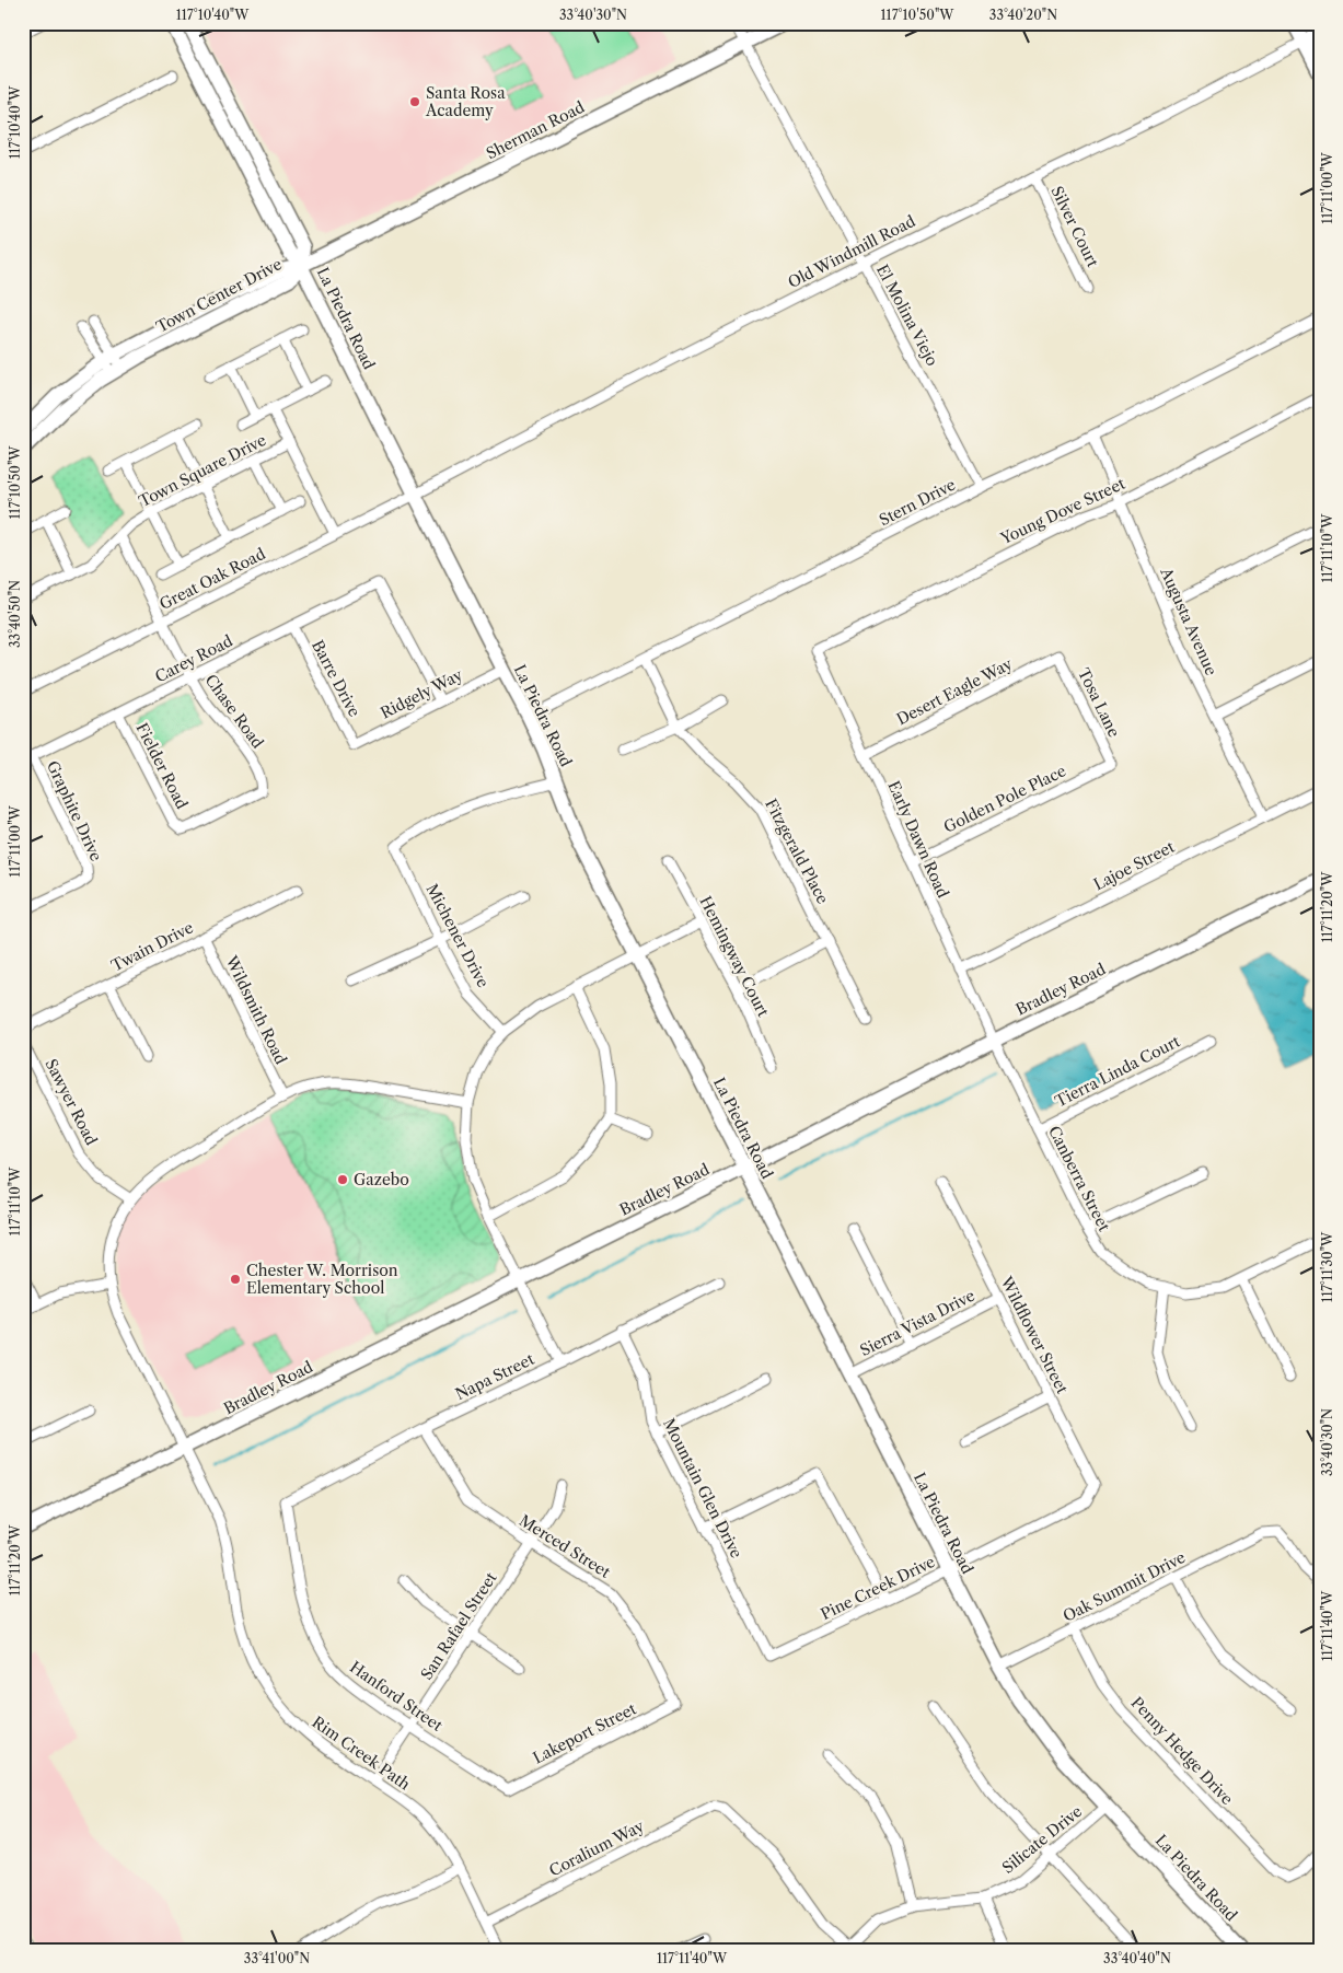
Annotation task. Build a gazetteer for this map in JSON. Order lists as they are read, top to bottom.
{
  "streets": {
    "street": [
      "Sherman Road",
      "Silver Court",
      "Old Windmill Road",
      "Town Center Drive",
      "El Molina Viejo",
      "La Piedra Road",
      "Town Square Drive",
      "Stern Drive",
      "Young Dove Street",
      "Great Oak Road",
      "Augusta Avenue",
      "Carey Road",
      "Barre Drive",
      "Desert Eagle Way",
      "Ridgely Way",
      "Tosa Lane",
      "Chase Road",
      "Fielder Road",
      "Golden Pole Place",
      "Graphite Drive",
      "Early Dawn Road",
      "Fitzgerald Place",
      "Lajoe Street",
      "Michener Drive",
      "Twain Drive",
      "Hemingway Court",
      "Bradley Road",
      "Wildsmith Road",
      "Tierra Linda Court",
      "Sawyer Road",
      "Canberra Street",
      "Sierra Vista Drive",
      "Wildflower Street",
      "Napa Street",
      "Mountain Glen Drive",
      "Merced Street",
      "Oak Summit Drive",
      "Pine Creek Drive",
      "San Rafael Street",
      "Hanford Street",
      "Lakeport Street",
      "Penny Hedge Drive",
      "Rim Creek Path",
      "Silicate Drive",
      "Coralium Way"
    ]
  },
  "crossings": [
    ["Sherman Road", "Town Center Drive"],
    ["Sherman Road", "El Molina Viejo"],
    ["Sherman Road", "La Piedra Road"],
    ["Silver Court", "Old Windmill Road"],
    ["Old Windmill Road", "El Molina Viejo"],
    ["Old Windmill Road", "La Piedra Road"],
    ["Old Windmill Road", "Great Oak Road"],
    ["Town Center Drive", "La Piedra Road"],
    ["El Molina Viejo", "Stern Drive"],
    ["La Piedra Road", "Stern Drive"],
    ["La Piedra Road", "Great Oak Road"],
    ["La Piedra Road", "Ridgely Way"],
    ["La Piedra Road", "Michener Drive"],
    ["La Piedra Road", "Bradley Road"],
    ["La Piedra Road", "Sierra Vista Drive"],
    ["La Piedra Road", "Oak Summit Drive"],
    ["La Piedra Road", "Pine Creek Drive"],
    ["La Piedra Road", "Silicate Drive"],
    ["Town Square Drive", "Chase Road"],
    ["Stern Drive", "Augusta Avenue"],
    ["Stern Drive", "Fitzgerald Place"],
    ["Young Dove Street", "Augusta Avenue"],
    ["Young Dove Street", "Early Dawn Road"],
    ["Great Oak Road", "Chase Road"],
    ["Augusta Avenue", "Lajoe Street"],
    ["Carey Road", "Barre Drive"],
    ["Carey Road", "Ridgely Way"],
    ["Carey Road", "Chase Road"],
    ["Carey Road", "Fielder Road"],
    ["Carey Road", "Graphite Drive"],
    ["Barre Drive", "Ridgely Way"],
    ["Desert Eagle Way", "Tosa Lane"],
    ["Desert Eagle Way", "Early Dawn Road"],
    ["Tosa Lane", "Golden Pole Place"],
    ["Chase Road", "Fielder Road"],
    ["Golden Pole Place", "Early Dawn Road"],
    ["Early Dawn Road", "Lajoe Street"],
    ["Early Dawn Road", "Bradley Road"],
    ["Early Dawn Road", "Canberra Street"],
    ["Twain Drive", "Wildsmith Road"],
    ["Twain Drive", "Sawyer Road"],
    ["Bradley Road", "Canberra Street"],
    ["Bradley Road", "Rim Creek Path"],
    ["Tierra Linda Court", "Canberra Street"],
    ["Sawyer Road", "Rim Creek Path"],
    ["Sierra Vista Drive", "Wildflower Street"],
    ["Wildflower Street", "Pine Creek Drive"],
    ["Napa Street", "Mountain Glen Drive"],
    ["Napa Street", "Merced Street"],
    ["Napa Street", "Hanford Street"],
    ["Mountain Glen Drive", "Pine Creek Drive"],
    ["Merced Street", "San Rafael Street"],
    ["Merced Street", "Lakeport Street"],
    ["Oak Summit Drive", "Penny Hedge Drive"],
    ["San Rafael Street", "Hanford Street"],
    ["San Rafael Street", "Rim Creek Path"],
    ["Hanford Street", "Lakeport Street"],
    ["Rim Creek Path", "Coralium Way"],
    ["Silicate Drive", "Coralium Way"]
  ],
  "places": ["Santa Rosa Academy", "Gazebo", "Chester W. Morrison Elementary School"],
  "coordinates": [
    "117°10'40\"W",
    "33°40'30\"N",
    "117°10'50\"W",
    "33°40'20\"N",
    "117°11'00\"W",
    "117°11'10\"W",
    "33°40'50\"N",
    "117°11'20\"W",
    "117°11'30\"W",
    "117°11'40\"W",
    "33°41'00\"N",
    "33°40'40\"N"
  ]
}
